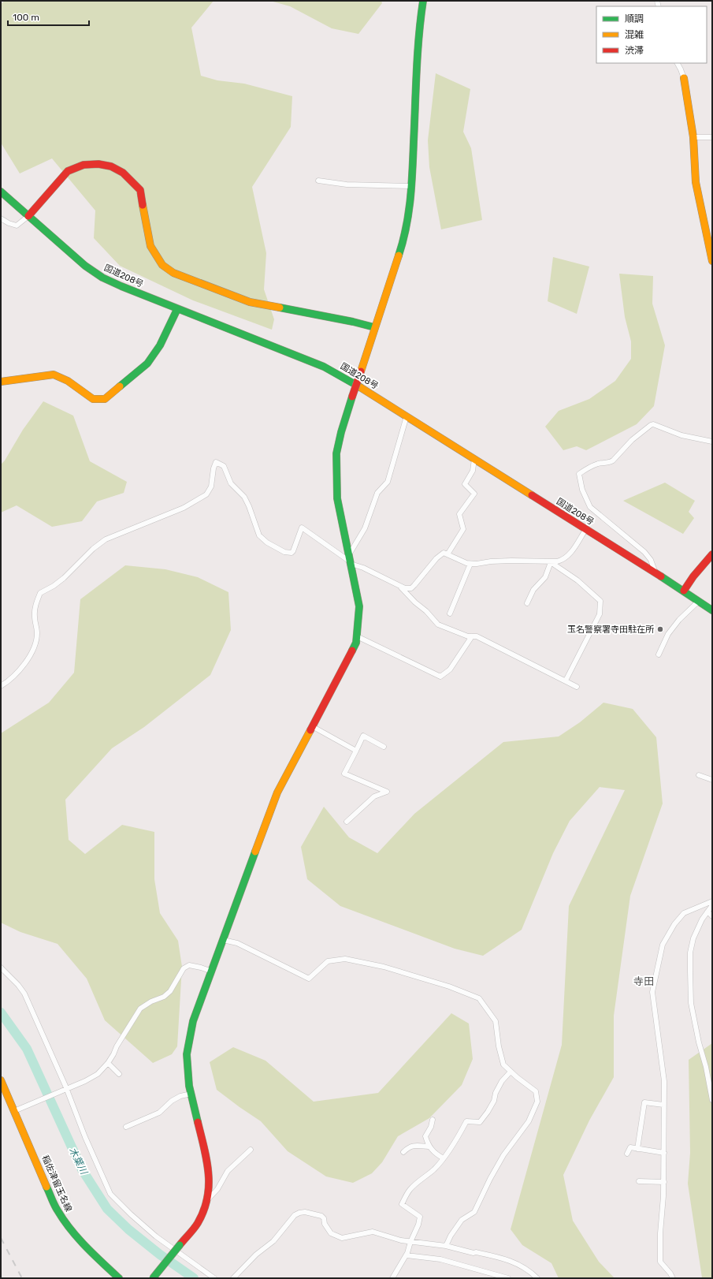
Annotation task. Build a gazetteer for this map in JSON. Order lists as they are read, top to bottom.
{
  "streets": {
    "main road": ["国道208号", "稲佐津留玉名線"]
  },
  "districts": ["寺田"],
  "water": ["木葉川"],
  "places": ["玉名警察署寺田駐在所"],
  "legend": ["順調", "混雑", "渋滞"],
  "scale_bar": "100 m"
}
